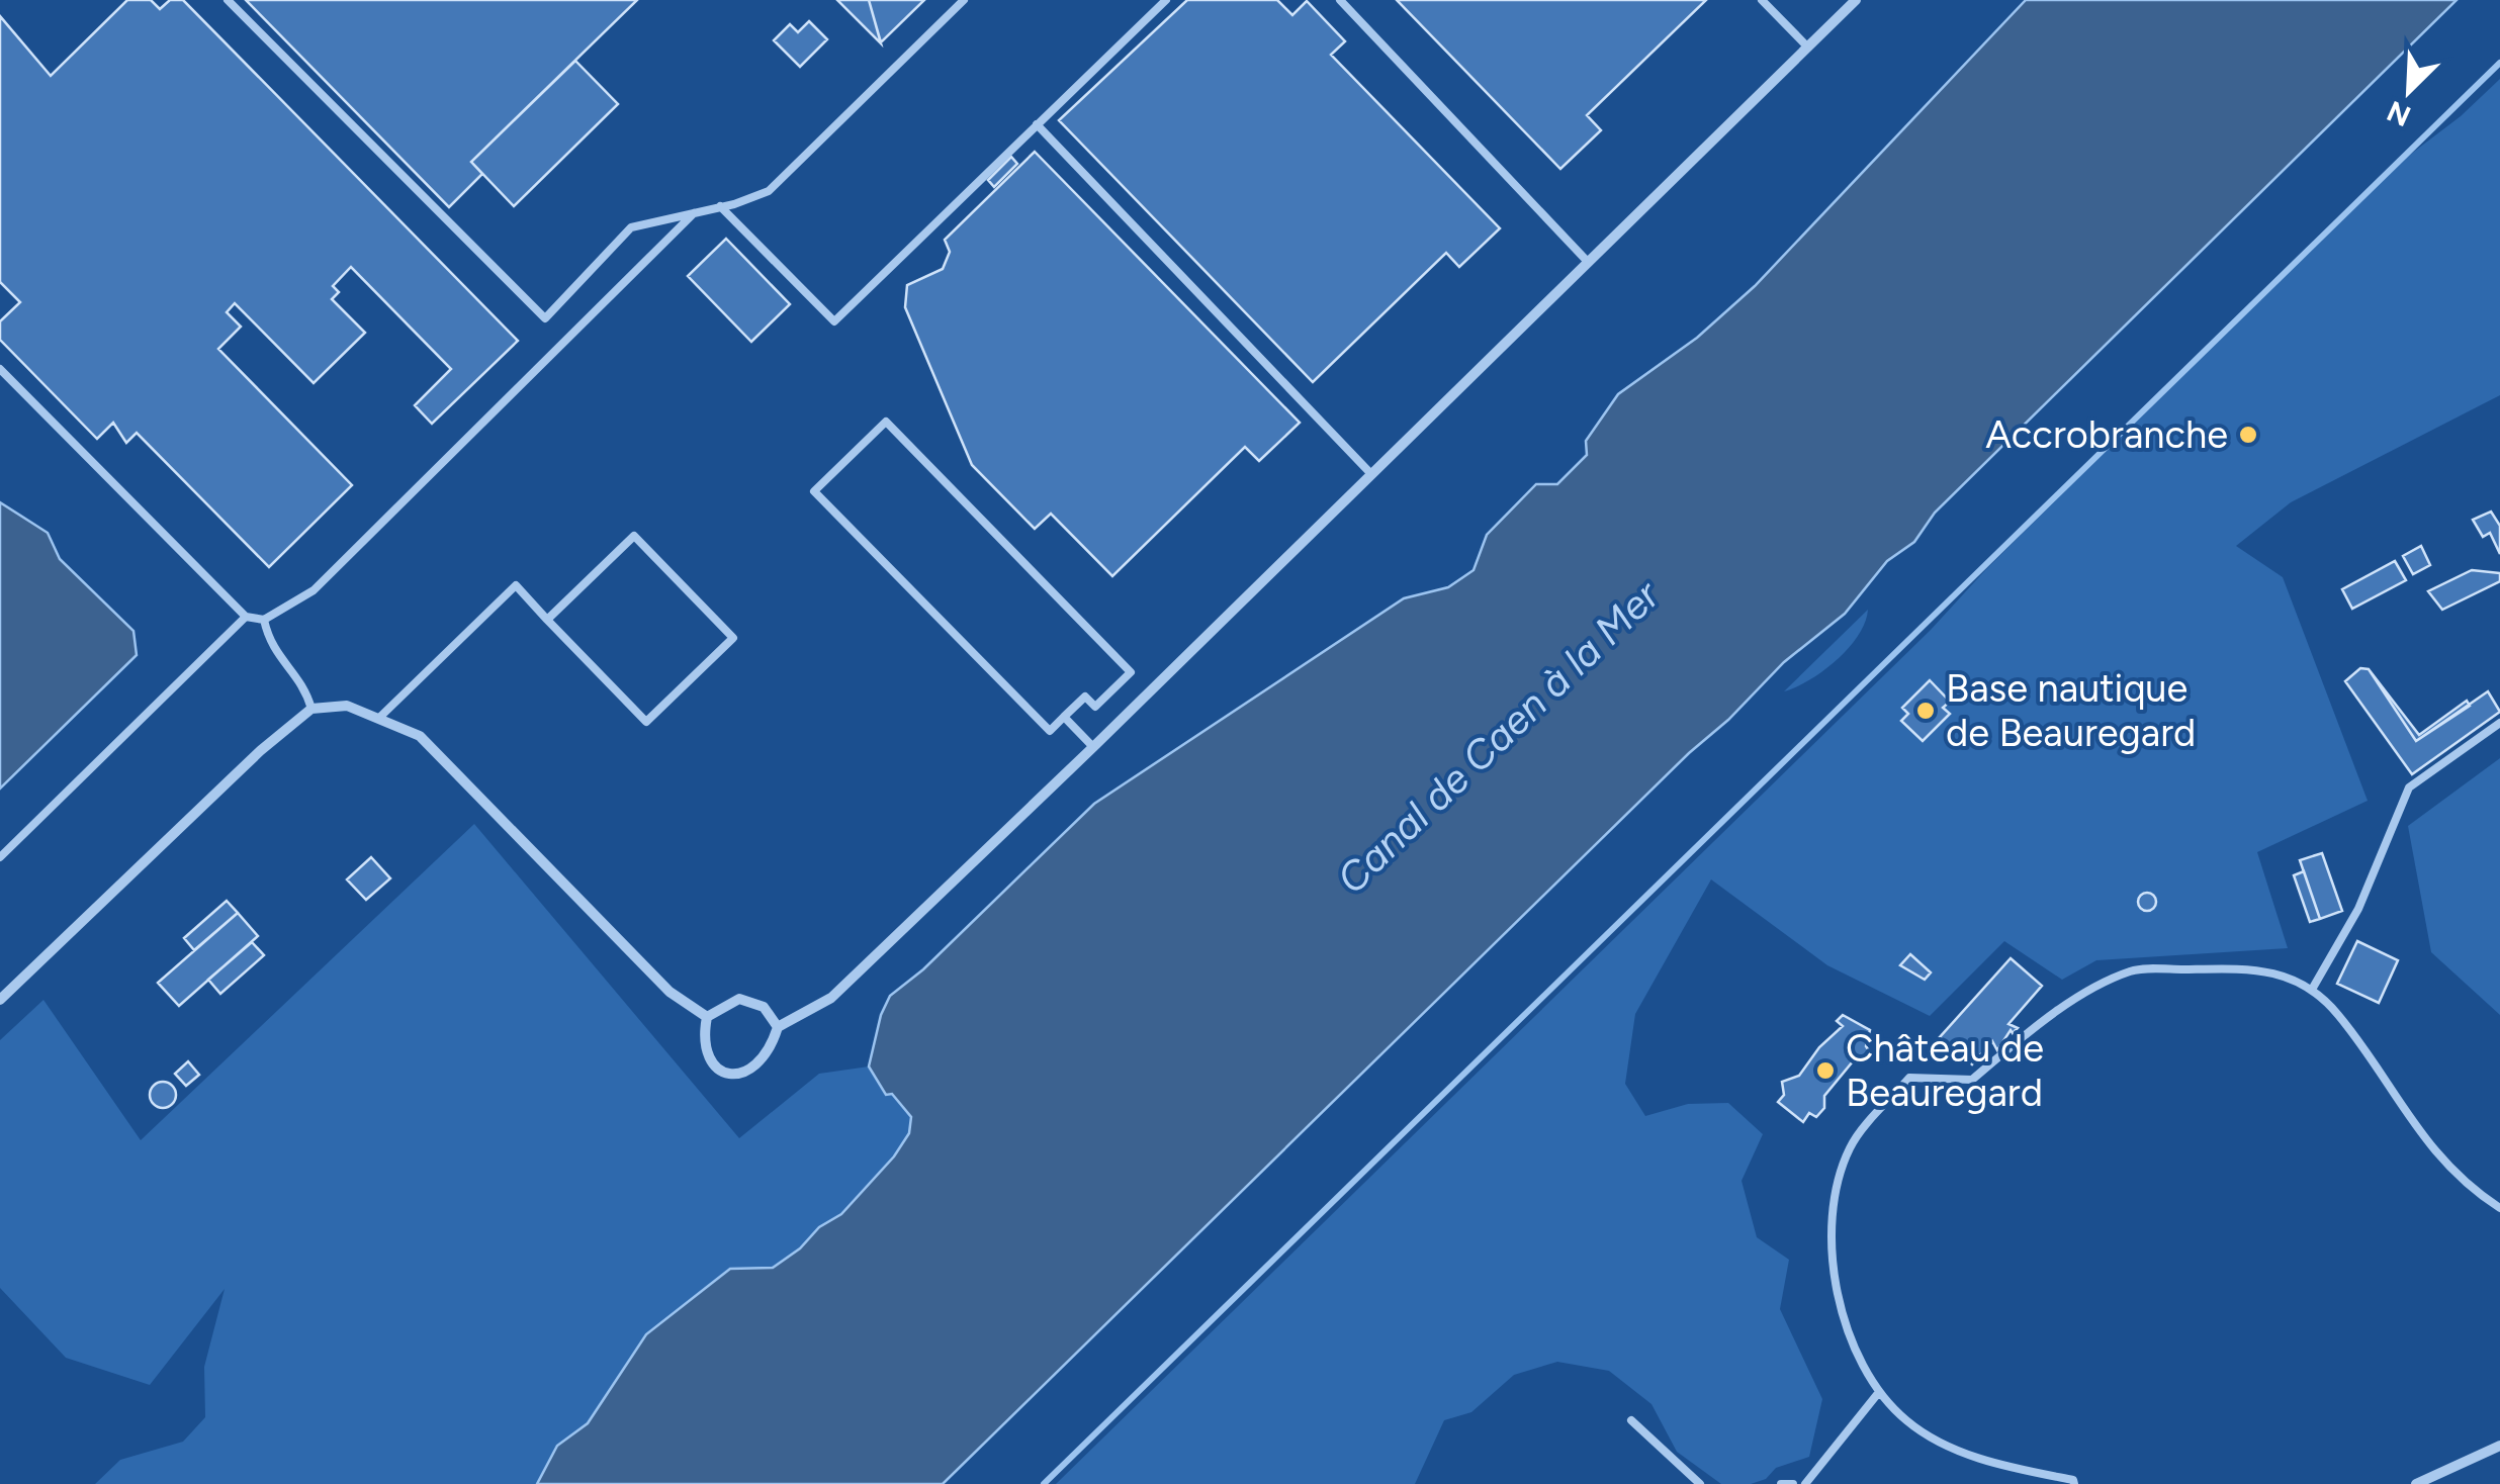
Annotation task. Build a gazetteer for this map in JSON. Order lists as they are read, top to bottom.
{
  "water": ["Canal de Caen à la Mer"],
  "places": ["Accrobranche", "Base nautique de Beauregard", "Château de Beauregard"],
  "north": "bottom left"
}
